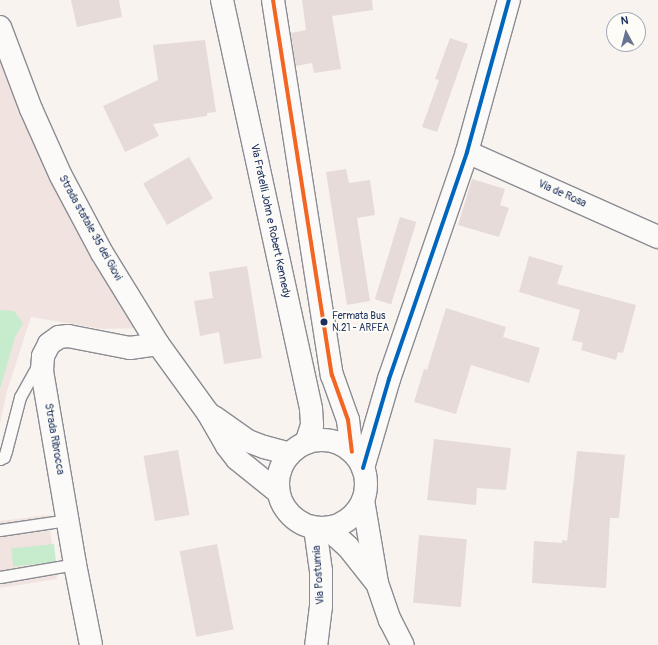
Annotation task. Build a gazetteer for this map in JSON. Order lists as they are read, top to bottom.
{
  "streets": {
    "street": [
      "Via de Rosa",
      "Via Fratelli John e Robert Kennedy",
      "Strada statale 35 dei Giovi",
      "Strada Ribrocca",
      "Via Postumia"
    ]
  },
  "crossings": [
    ["Via Fratelli John e Robert Kennedy", "Strada statale 35 dei Giovi"],
    ["Via Fratelli John e Robert Kennedy", "Via Postumia"],
    ["Strada statale 35 dei Giovi", "Via Postumia"]
  ],
  "places": ["Fermata Bus N.21 - ARFEA"],
  "north": "top"
}
